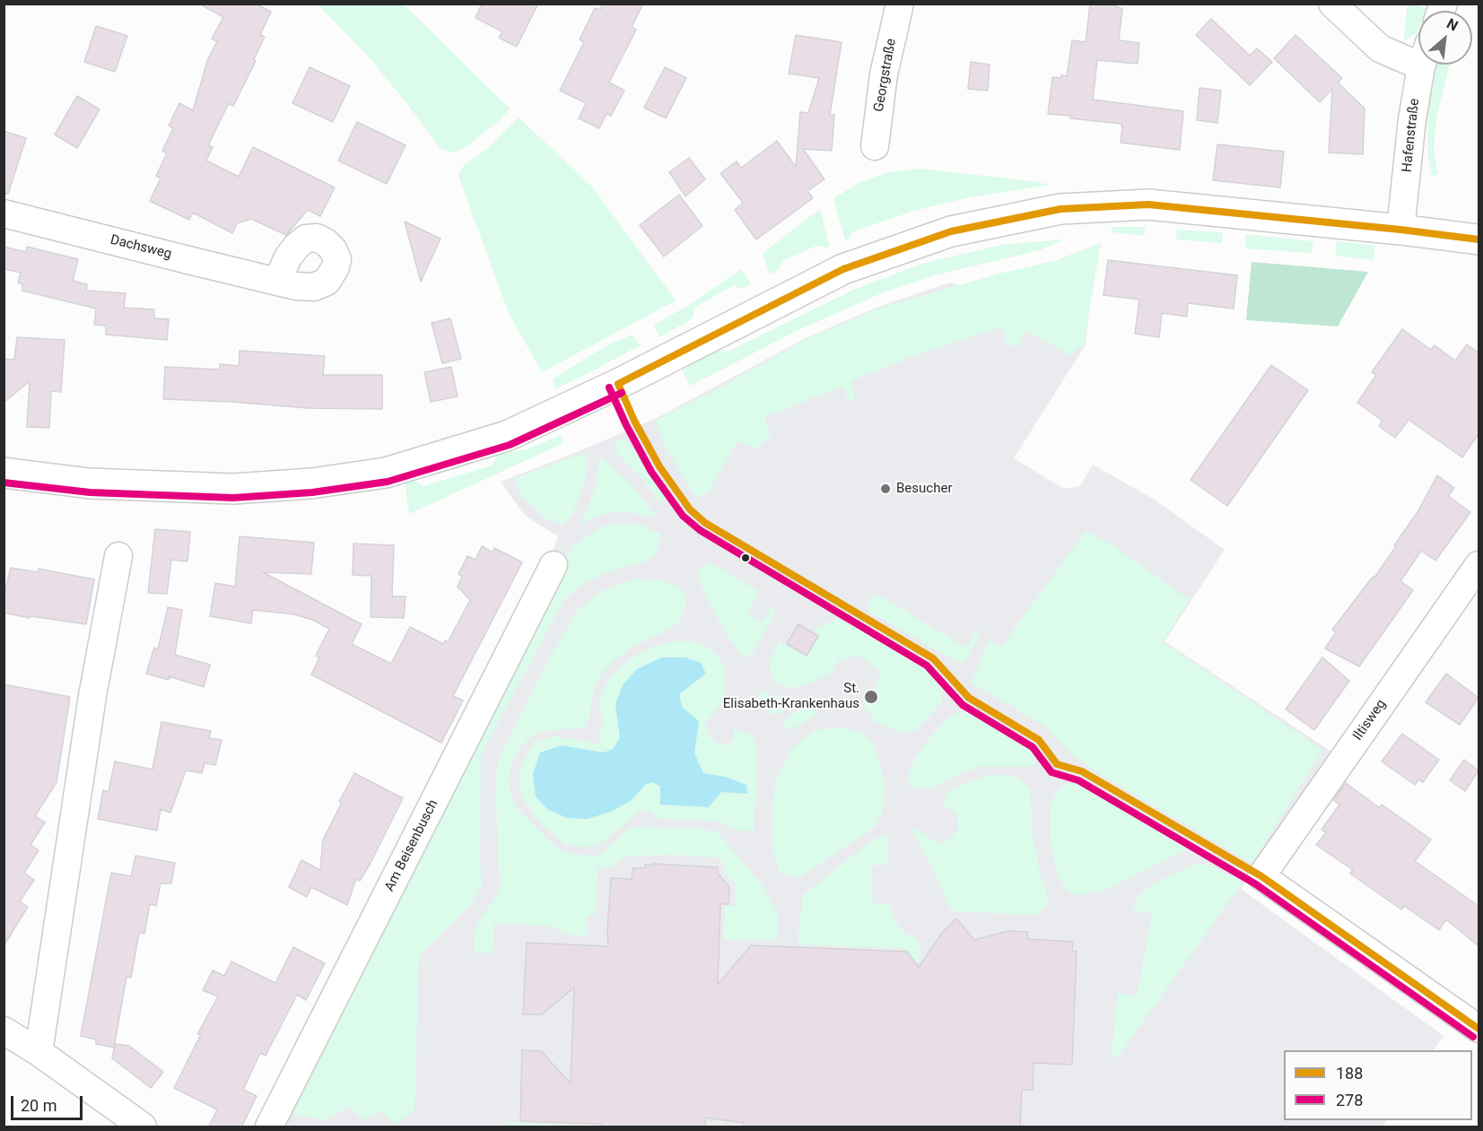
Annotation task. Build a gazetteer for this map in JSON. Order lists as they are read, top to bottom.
{
  "streets": {
    "street": [
      "Georgstraße",
      "Hafenstraße",
      "Dachsweg",
      "Iltisweg",
      "Am Beisenbusch"
    ]
  },
  "places": ["Besucher", "St. Elisabeth-Krankenhaus"],
  "lines": ["transit line 188", "transit line 278"],
  "legend": ["188", "278"],
  "scale_bar": "20 m",
  "north": "top right"
}
